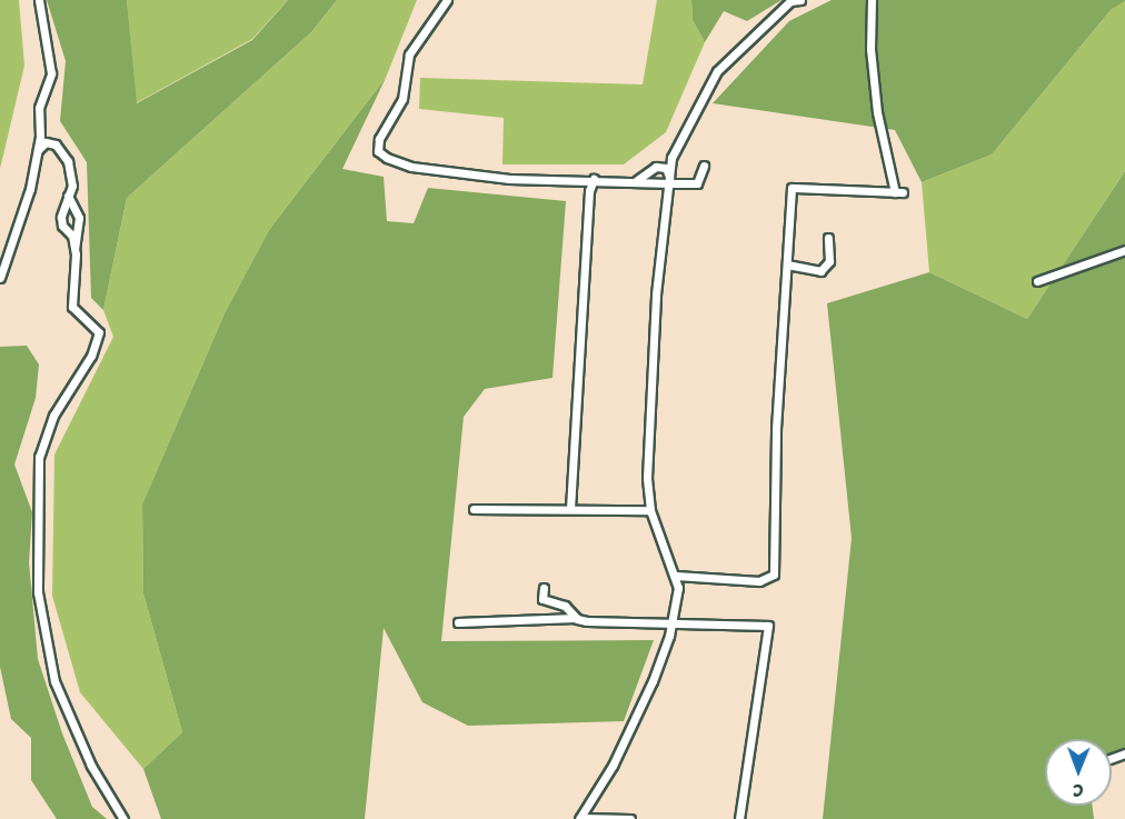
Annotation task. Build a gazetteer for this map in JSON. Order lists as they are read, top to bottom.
{
  "north": "bottom"
}
